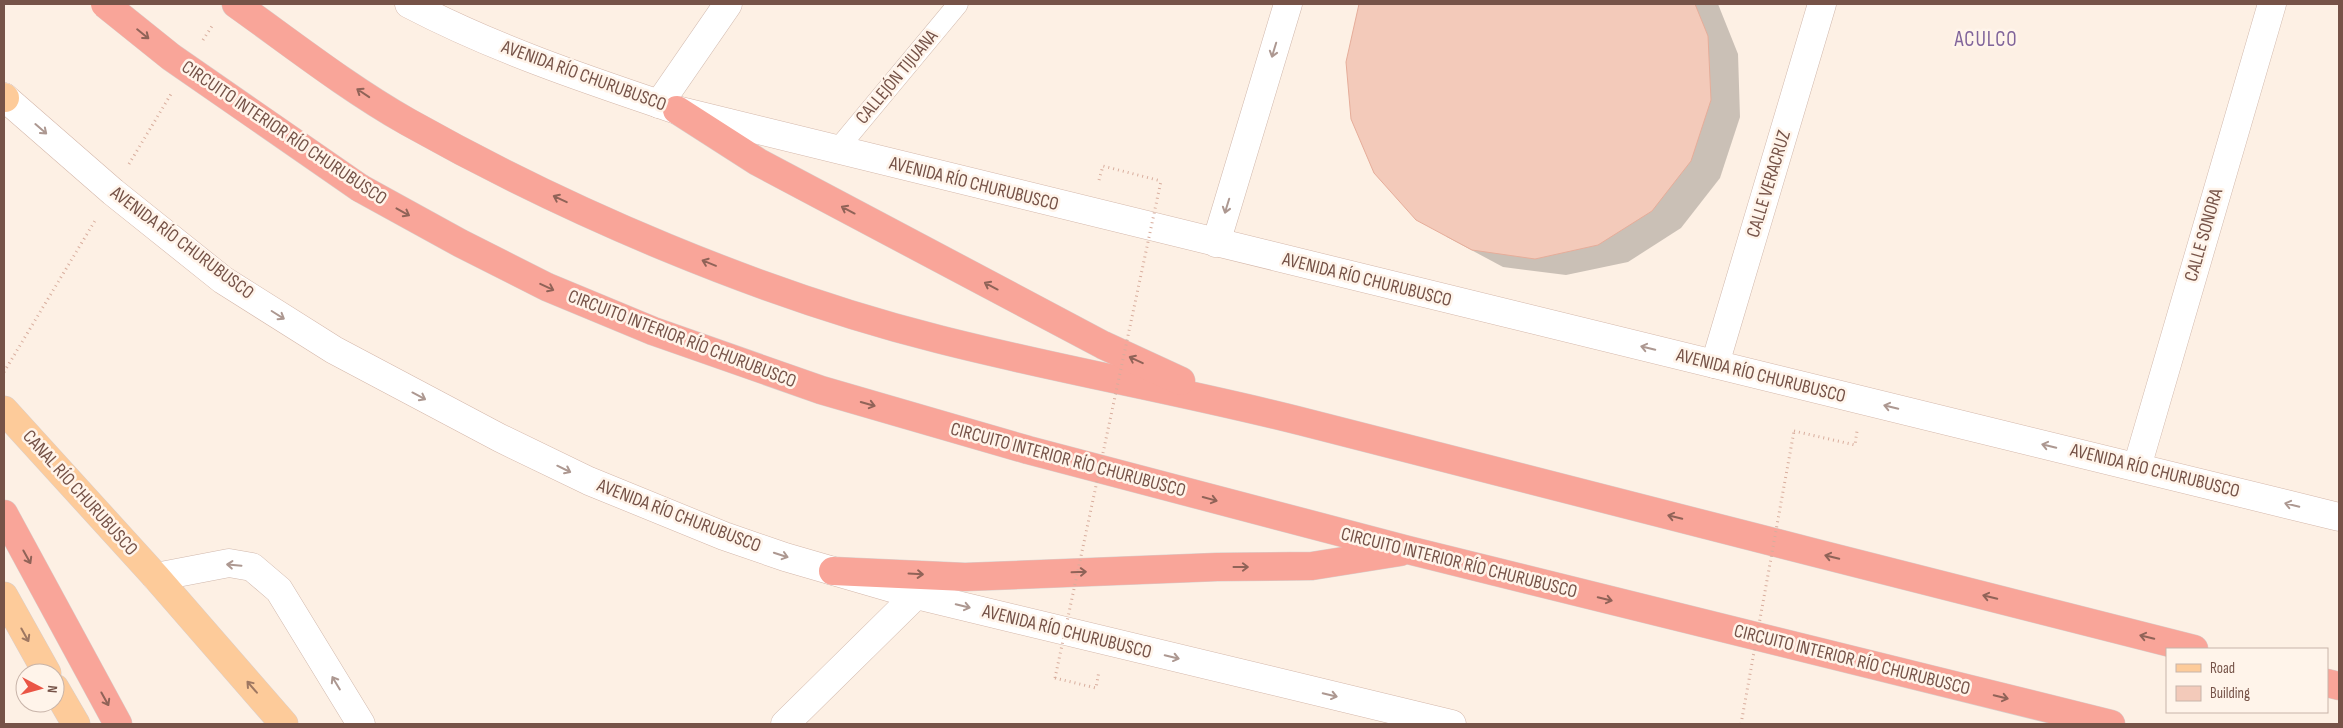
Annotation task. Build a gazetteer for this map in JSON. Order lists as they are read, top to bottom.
{
  "streets": {
    "highway": ["CIRCUITO INTERIOR RÍO CHURUBUSCO"],
    "main road": [
      "AVENIDA RÍO CHURUBUSCO",
      "CALLE VERACRUZ",
      "CALLE SONORA",
      "CANAL RÍO CHURUBUSCO"
    ],
    "lane": ["CALLEJÓN TIJUANA"]
  },
  "crossings": [
    ["AVENIDA RÍO CHURUBUSCO", "CALLEJÓN TIJUANA"],
    ["AVENIDA RÍO CHURUBUSCO", "CALLE VERACRUZ"],
    ["AVENIDA RÍO CHURUBUSCO", "CALLE SONORA"]
  ],
  "one_way": ["CANAL RÍO CHURUBUSCO"],
  "districts": ["ACULCO"],
  "legend": ["Road", "Building"],
  "north": "right"
}
